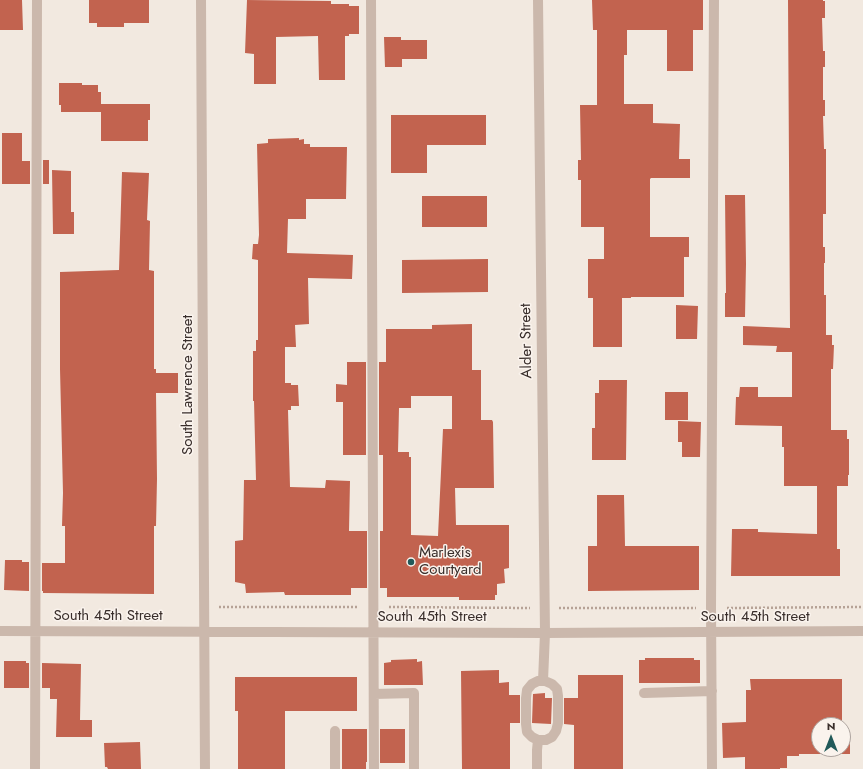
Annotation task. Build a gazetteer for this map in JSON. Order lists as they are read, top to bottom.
{
  "streets": {
    "street": ["Alder Street", "South Lawrence Street", "South 45th Street"]
  },
  "crossings": [
    ["Alder Street", "South 45th Street"],
    ["South Lawrence Street", "South 45th Street"]
  ],
  "places": ["Marlexis Courtyard"],
  "north": "top"
}
